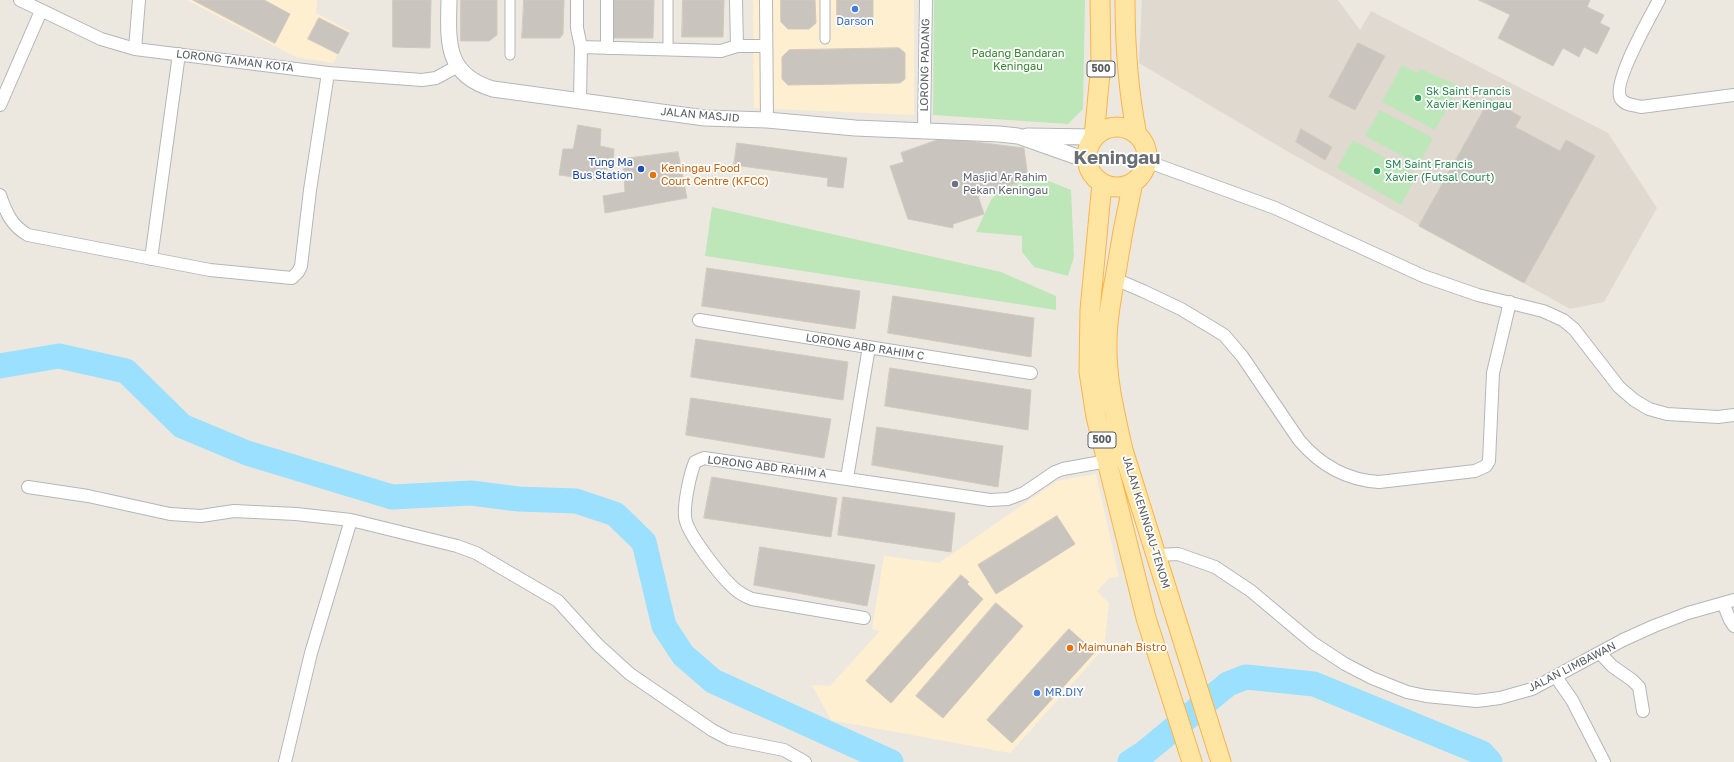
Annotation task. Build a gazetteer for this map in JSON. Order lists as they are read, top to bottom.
{
  "streets": {
    "main road": ["500", "JALAN KENINGAU-TENOM"],
    "street": [
      "LORONG TAMAN KOTA",
      "LORONG PADANG",
      "JALAN MASJID",
      "LORONG ABD RAHIM C",
      "LORONG ABD RAHIM A",
      "JALAN LIMBAWAN"
    ]
  },
  "crossings": [
    ["LORONG TAMAN KOTA", "JALAN MASJID"],
    ["LORONG PADANG", "JALAN MASJID"],
    ["500", "JALAN KENINGAU-TENOM"],
    ["LORONG ABD RAHIM A", "JALAN KENINGAU-TENOM"],
    ["JALAN KENINGAU-TENOM", "JALAN LIMBAWAN"]
  ],
  "districts": ["Keningau"],
  "parks": ["Padang Bandaran Keningau"],
  "places": [
    "Darson",
    "Sk Saint Francis Xavier Keningau",
    "Tung Ma Bus Station",
    "SM Saint Francis Xavier (Futsal Court)",
    "Keningau Food Court Centre (KFCC)",
    "Masjid Ar Rahim Pekan Keningau",
    "Maimunah Bistro",
    "MR.DIY"
  ]
}
